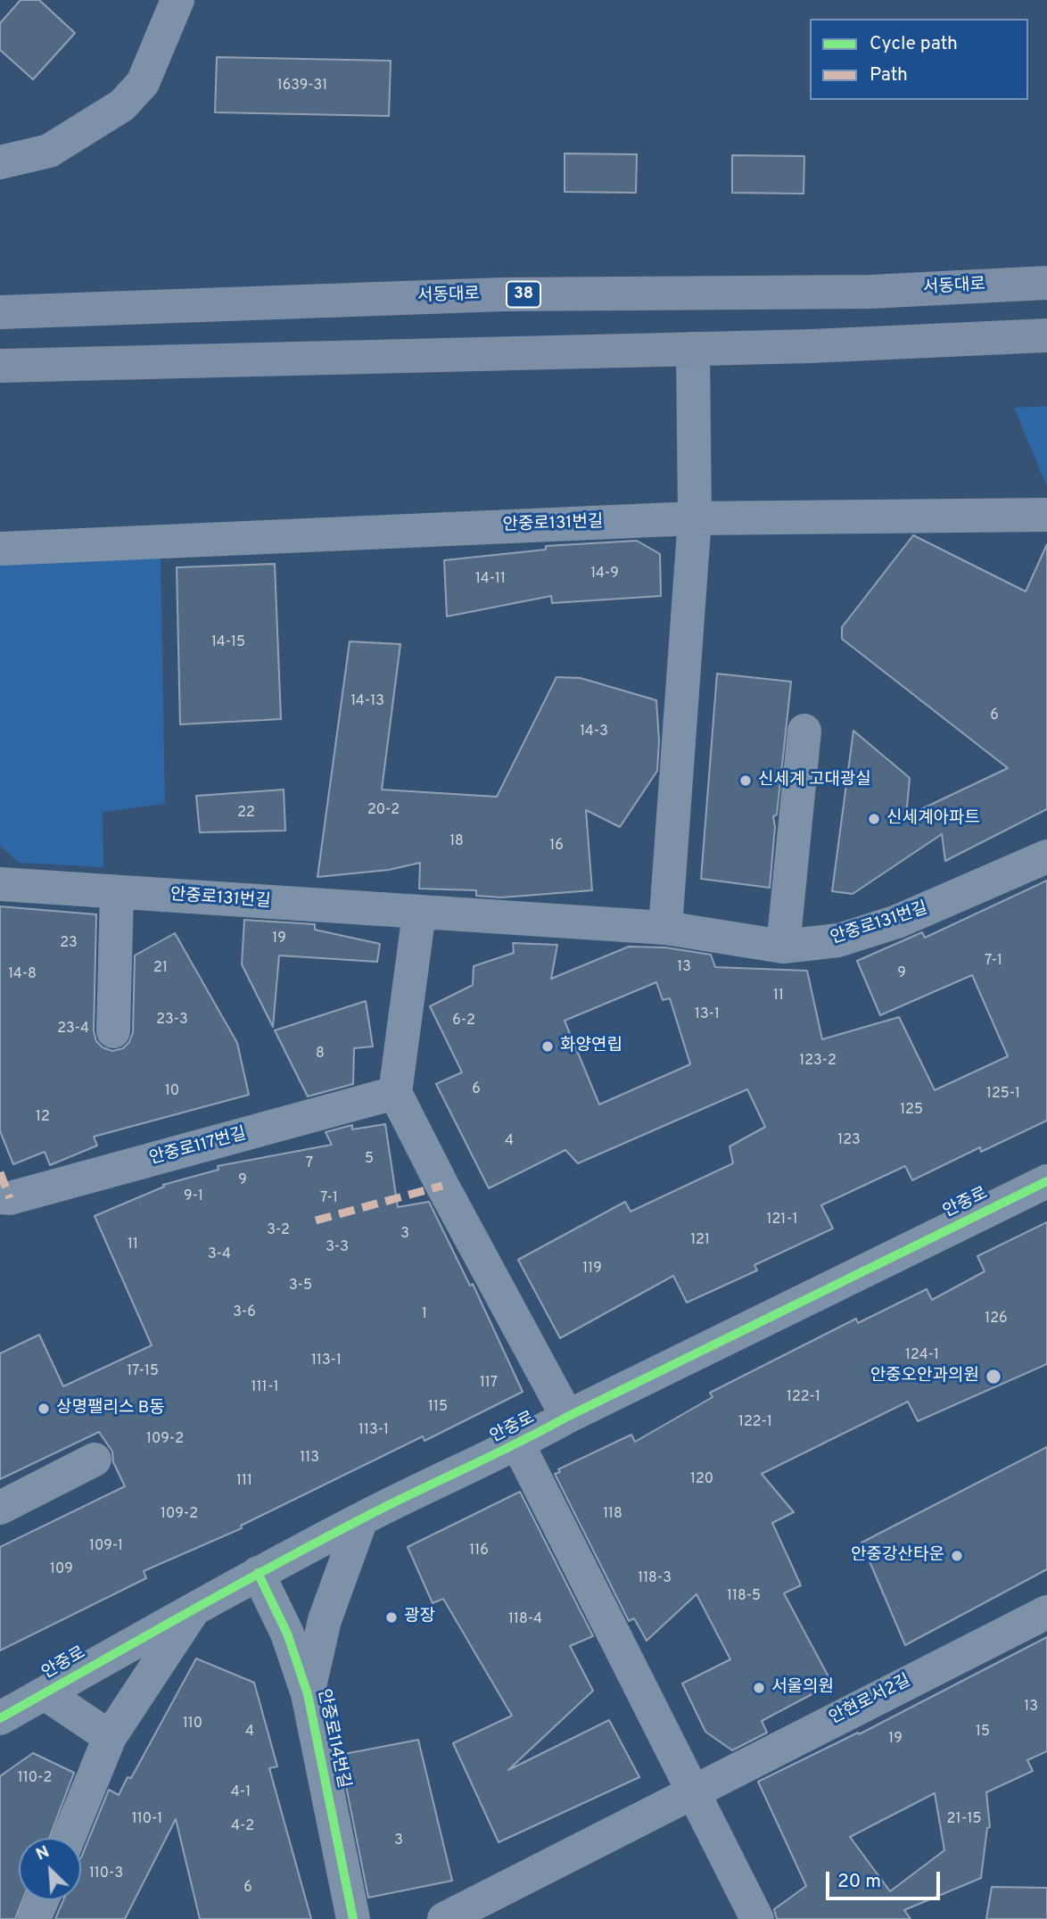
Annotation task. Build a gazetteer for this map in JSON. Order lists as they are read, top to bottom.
{
  "streets": {
    "main road": ["서동대로", "38"],
    "street": [
      "안중로131번길",
      "안중로117번길",
      "안중로",
      "안현로서2길",
      "안중로114번길"
    ]
  },
  "crossings": [
    ["안중로", "안현로서2길"],
    ["안중로", "안중로114번길"]
  ],
  "places": [
    "신세계 고대광실",
    "신세계아파트",
    "화양연립",
    "안중오안과의원",
    "상명팰리스 B동",
    "안중강산타운",
    "광장",
    "서울의원"
  ],
  "house_numbers": [
    "1639-31",
    "14-9",
    "14-11",
    "14-15",
    "14-13",
    "6",
    "14-3",
    "20-2",
    "22",
    "18",
    "16",
    "19",
    "23",
    "7-1",
    "13",
    "21",
    "9",
    "14-8",
    "11",
    "13-1",
    "23-3",
    "6-2",
    "23-4",
    "8",
    "123-2",
    "6",
    "10",
    "125-1",
    "125",
    "12",
    "123",
    "4",
    "5",
    "7",
    "9",
    "9-1",
    "7-1",
    "121-1",
    "3-2",
    "3",
    "121",
    "11",
    "3-3",
    "3-4",
    "119",
    "3-5",
    "3-6",
    "1",
    "126",
    "124-1",
    "113-1",
    "17-15",
    "117",
    "111-1",
    "122-1",
    "115",
    "122-1",
    "113-1",
    "109-2",
    "113",
    "120",
    "111",
    "109-2",
    "118",
    "109-1",
    "116",
    "109",
    "118-3",
    "118-5",
    "118-4",
    "13",
    "110",
    "4",
    "15",
    "19",
    "110-2",
    "4-1",
    "110-1",
    "21-15",
    "4-2",
    "3",
    "110-3",
    "6"
  ],
  "legend": ["Cycle path", "Path"],
  "scale_bar": "20 m",
  "north": "top left"
}
